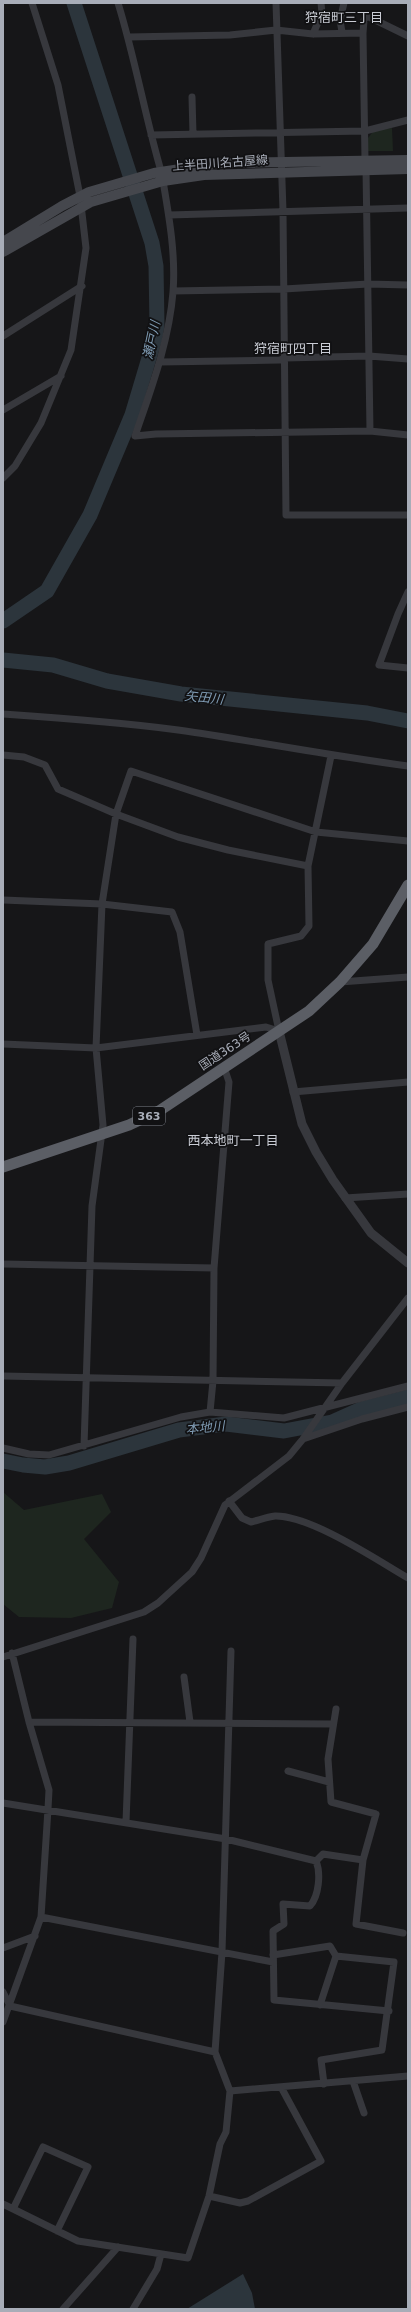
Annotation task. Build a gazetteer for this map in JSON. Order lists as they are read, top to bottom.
{
  "streets": {
    "highway": ["国道363号", "363"],
    "main road": ["上半田川名古屋線"]
  },
  "districts": ["狩宿町三丁目", "狩宿町四丁目", "西本地町一丁目"],
  "water": ["瀬戸川", "矢田川", "本地川"]
}
